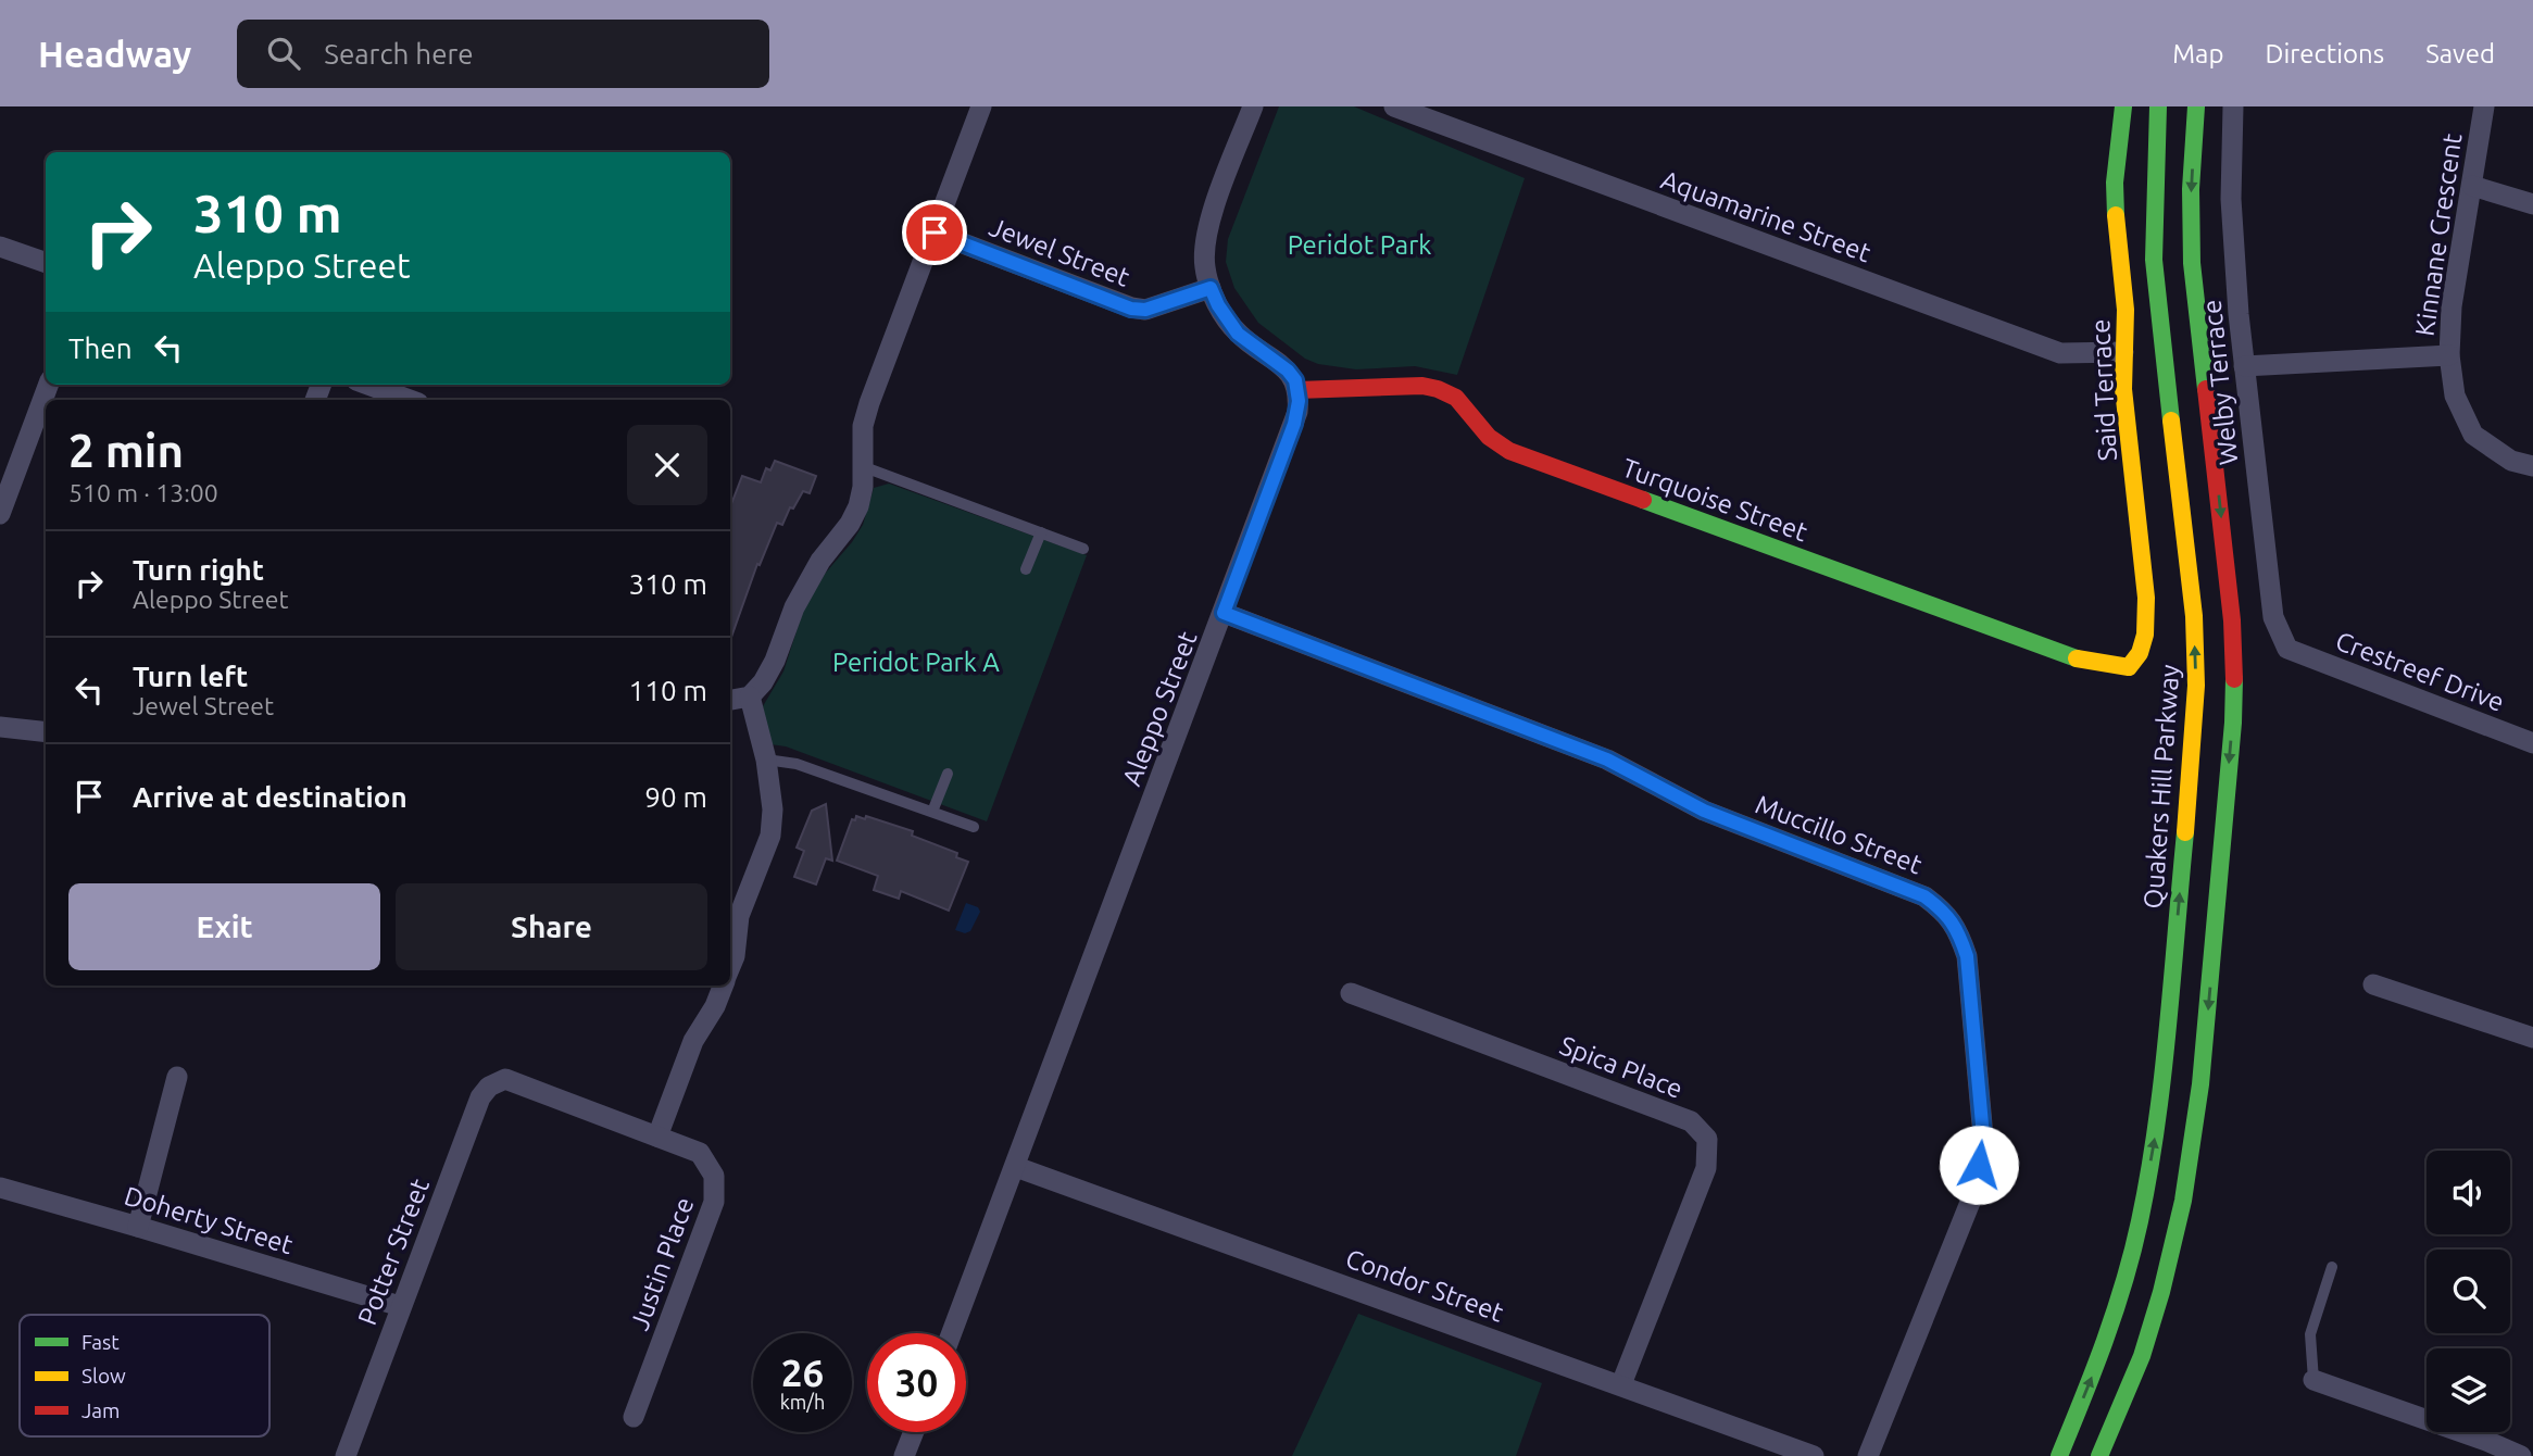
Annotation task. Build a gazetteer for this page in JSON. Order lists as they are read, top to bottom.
{
  "streets": {
    "main road": ["Said Terrace", "Turquoise Street", "Quakers Hill Parkway"],
    "street": [
      "Aquamarine Street",
      "Kinnane Crescent",
      "Jewel Street",
      "Welby Terrace",
      "Crestreef Drive",
      "Aleppo Street",
      "Muccillo Street",
      "Spica Place",
      "Doherty Street",
      "Potter Street",
      "Justin Place",
      "Condor Street"
    ]
  },
  "crossings": [
    ["Aquamarine Street", "Said Terrace"],
    ["Welby Terrace", "Crestreef Drive"],
    ["Said Terrace", "Turquoise Street"],
    ["Turquoise Street", "Aleppo Street"],
    ["Aleppo Street", "Muccillo Street"],
    ["Aleppo Street", "Condor Street"],
    ["Spica Place", "Condor Street"],
    ["Doherty Street", "Potter Street"],
    ["Potter Street", "Justin Place"]
  ],
  "parks": ["Peridot Park", "Peridot Park A"],
  "legend": ["Fast", "Slow", "Jam"],
  "page": {
    "header": "Headway",
    "search": "Search here",
    "nav": ["Map", "Directions", "Saved"],
    "turn": ["310 m", "Aleppo Street"],
    "then": "Then",
    "heading": ["2 min", "510 m · 13:00"],
    "list": [
      {
        "name": "Turn right",
        "note": "Aleppo Street",
        "value": "310 m"
      },
      {
        "name": "Turn left",
        "note": "Jewel Street",
        "value": "110 m"
      },
      {
        "name": "Arrive at destination",
        "value": "90 m"
      }
    ],
    "buttons": ["Exit", "Share"],
    "speed": "26 km/h",
    "limit": "30"
  }
}
